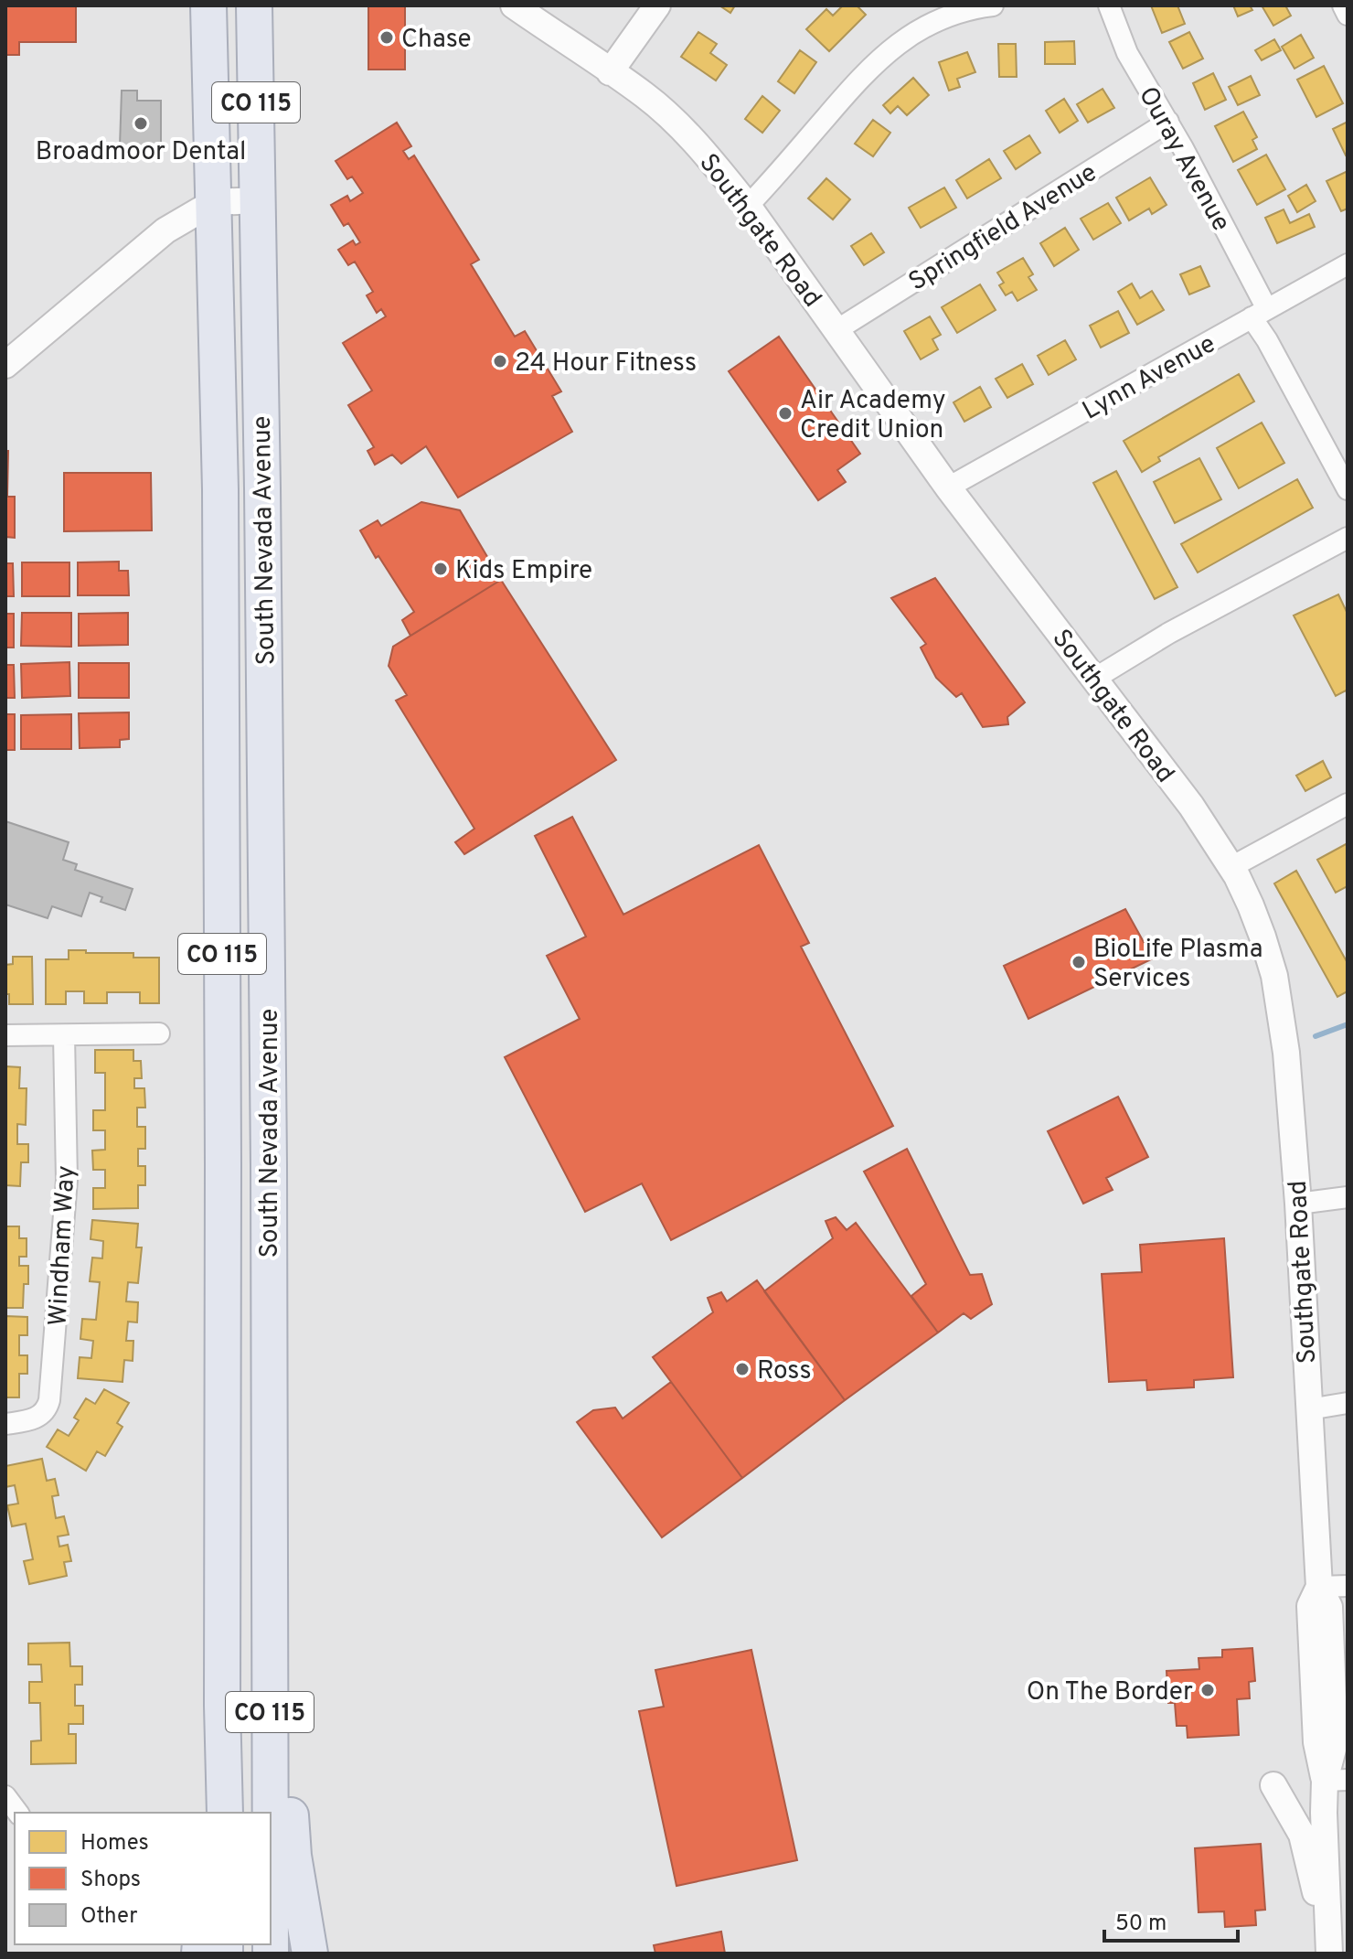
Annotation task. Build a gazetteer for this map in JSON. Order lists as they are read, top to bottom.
{
  "streets": {
    "highway": ["CO 115", "South Nevada Avenue"],
    "street": [
      "Ouray Avenue",
      "Springfield Avenue",
      "Southgate Road",
      "Lynn Avenue",
      "Windham Way"
    ]
  },
  "crossings": [
    ["Ouray Avenue", "Springfield Avenue"],
    ["Ouray Avenue", "Lynn Avenue"],
    ["Springfield Avenue", "Southgate Road"],
    ["Southgate Road", "Lynn Avenue"]
  ],
  "places": [
    "Chase",
    "Broadmoor Dental",
    "24 Hour Fitness",
    "Air Academy Credit Union",
    "Kids Empire",
    "BioLife Plasma Services",
    "Ross",
    "On The Border"
  ],
  "legend": ["Homes", "Shops", "Other"],
  "scale_bar": "50 m"
}
